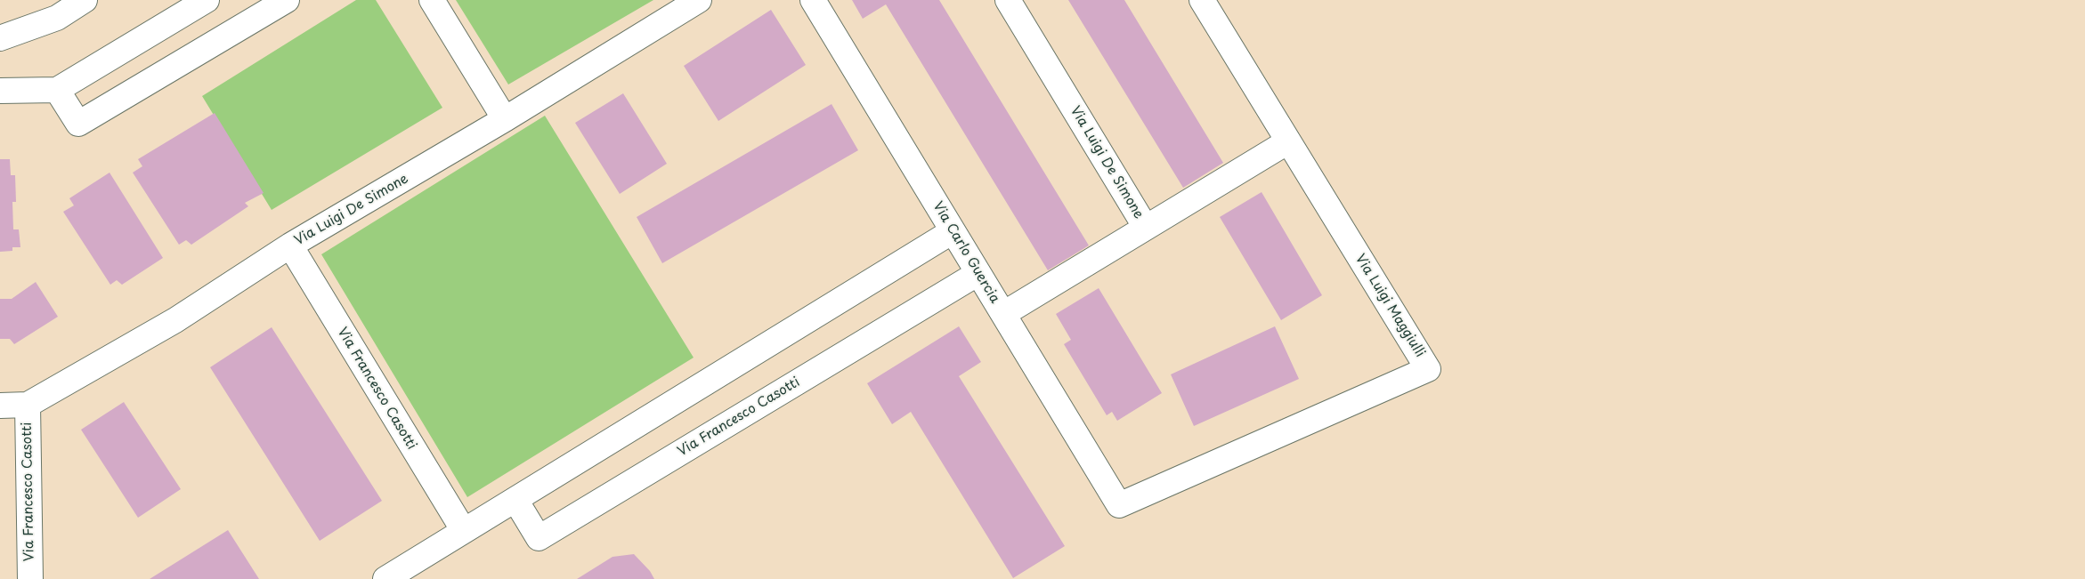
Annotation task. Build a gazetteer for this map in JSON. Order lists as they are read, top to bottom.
{
  "streets": {
    "street": [
      "Via Luigi De Simone",
      "Via Carlo Guercia",
      "Via Luigi Maggiulli",
      "Via Francesco Casotti"
    ]
  },
  "crossings": [
    ["Via Luigi De Simone", "Via Carlo Guercia"],
    ["Via Luigi De Simone", "Via Francesco Casotti"],
    ["Via Carlo Guercia", "Via Luigi Maggiulli"],
    ["Via Carlo Guercia", "Via Francesco Casotti"]
  ]
}
